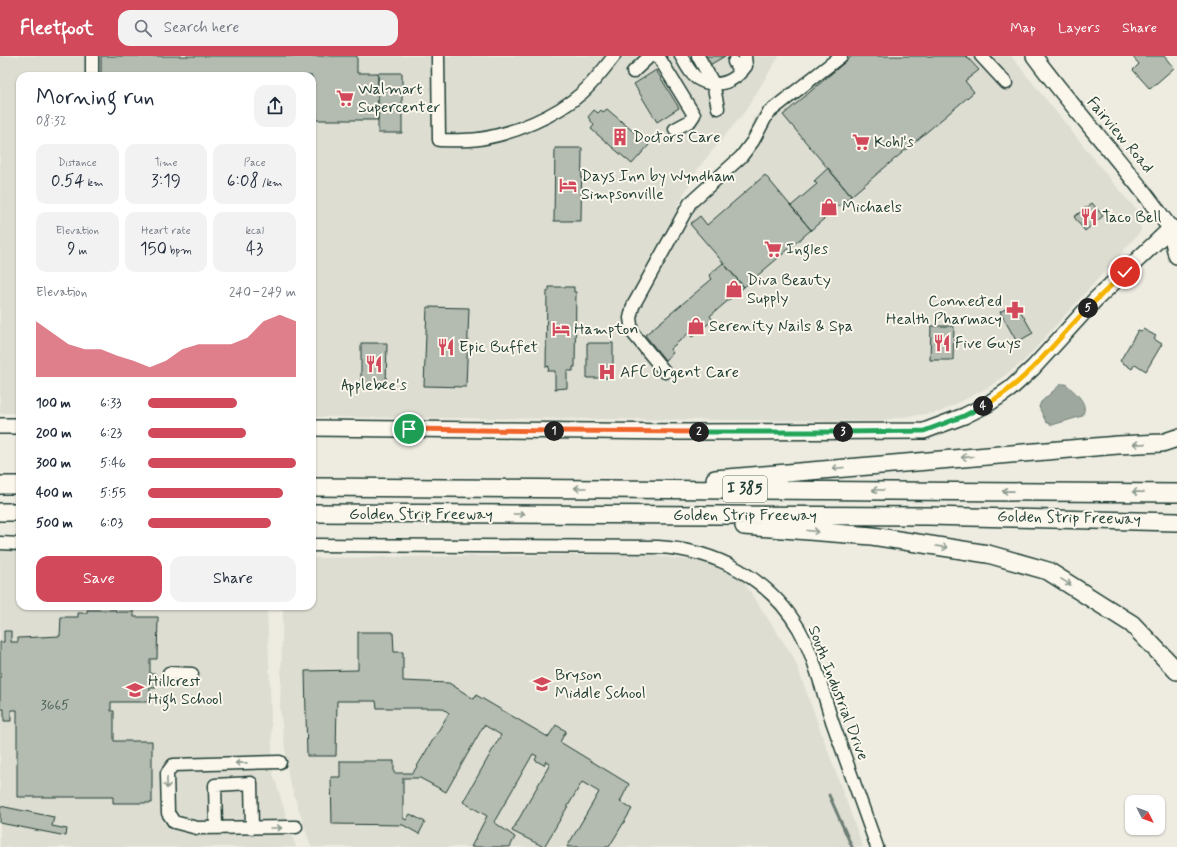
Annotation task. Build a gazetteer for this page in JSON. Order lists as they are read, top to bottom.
{
  "streets": {
    "highway": ["I 385", "Golden Strip Freeway"],
    "main road": ["Fairview Road"],
    "street": ["South Industrial Drive"]
  },
  "places": {
    "supermarket": ["Walmart Supercenter", "Kohl's", "Ingles"],
    "building": ["Doctors Care"],
    "hotel": ["Days Inn by Wyndham Simpsonville", "Hampton"],
    "shop": ["Michaels", "Diva Beauty Supply", "Serenity Nails & Spa"],
    "restaurant": [
      "Taco Bell",
      "Five Guys",
      "Epic Buffet",
      "Applebee's"
    ],
    "pharmacy": ["Connected Health Pharmacy"],
    "hospital": ["AFC Urgent Care"],
    "school or university": ["Bryson Middle School", "Hillcrest High School"]
  },
  "house_numbers": ["3665"],
  "north": "bottom right",
  "page": {
    "header": "Fleetfoot",
    "search": "Search here",
    "nav": ["Map", "Layers", "Share"],
    "heading": ["Morning run", "08:32"],
    "stats": [
      ["Distance", "0.54 km"],
      ["Time", "3:19"],
      ["Pace", "6:08 /km"],
      ["Elevation", "9 m"],
      ["Heart rate", "150 bpm"],
      ["kcal", "43"]
    ],
    "chart": ["Elevation", "240–249 m"],
    "pins": [
      "5",
      "4",
      "1",
      "2",
      "3"
    ],
    "list": [
      {
        "name": "100 m",
        "note": "6:33"
      },
      {
        "name": "200 m",
        "note": "6:23"
      },
      {
        "name": "300 m",
        "note": "5:46"
      },
      {
        "name": "400 m",
        "note": "5:55"
      },
      {
        "name": "500 m",
        "note": "6:03"
      }
    ],
    "buttons": ["Save", "Share"]
  }
}
